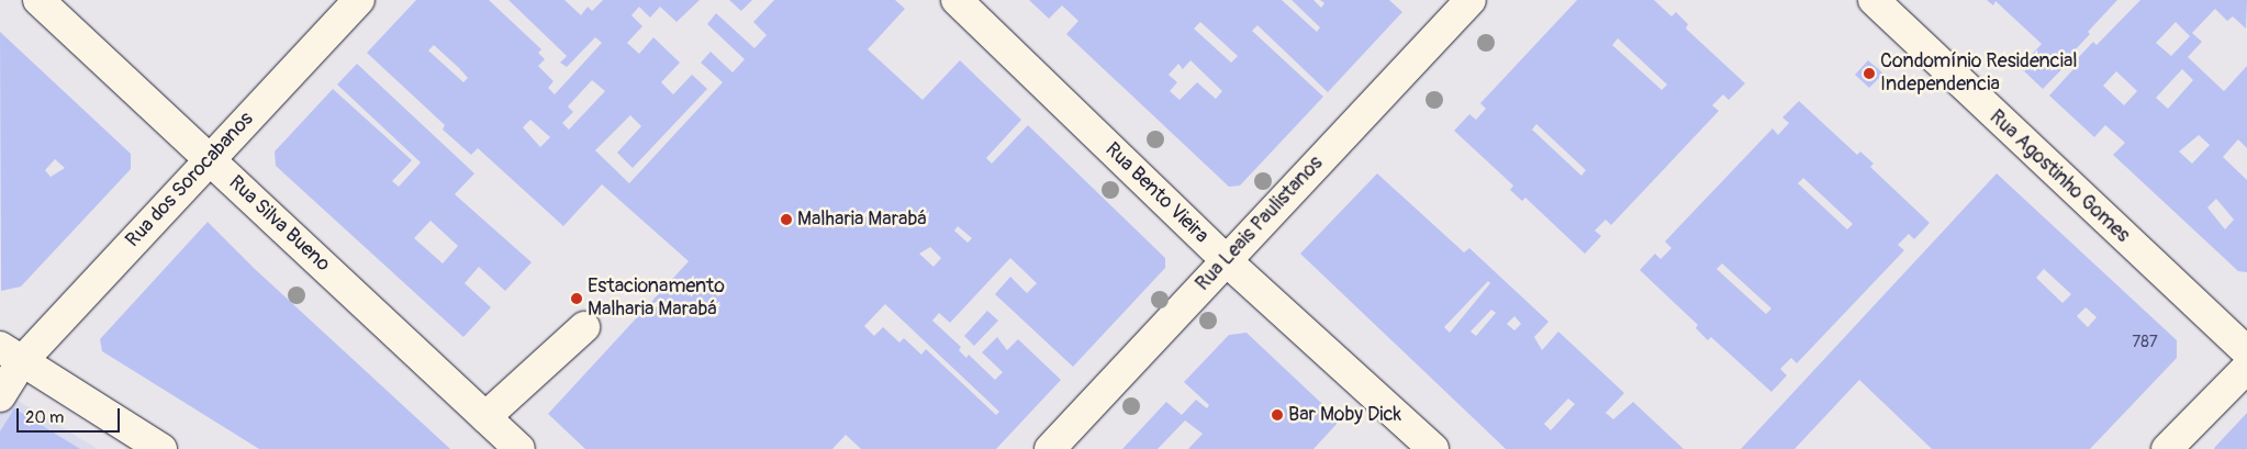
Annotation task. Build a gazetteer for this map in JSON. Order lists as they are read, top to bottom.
{
  "streets": {
    "street": [
      "Rua Agostinho Gomes",
      "Rua dos Sorocabanos",
      "Rua Bento Vieira",
      "Rua Silva Bueno",
      "Rua Leais Paulistanos"
    ]
  },
  "crossings": [
    ["Rua dos Sorocabanos", "Rua Silva Bueno"],
    ["Rua Bento Vieira", "Rua Leais Paulistanos"]
  ],
  "places": [
    "Condomínio Residencial Independencia",
    "Malharia Marabá",
    "Estacionamento Malharia Marabá",
    "Bar Moby Dick"
  ],
  "house_numbers": ["787"],
  "scale_bar": "20 m"
}
